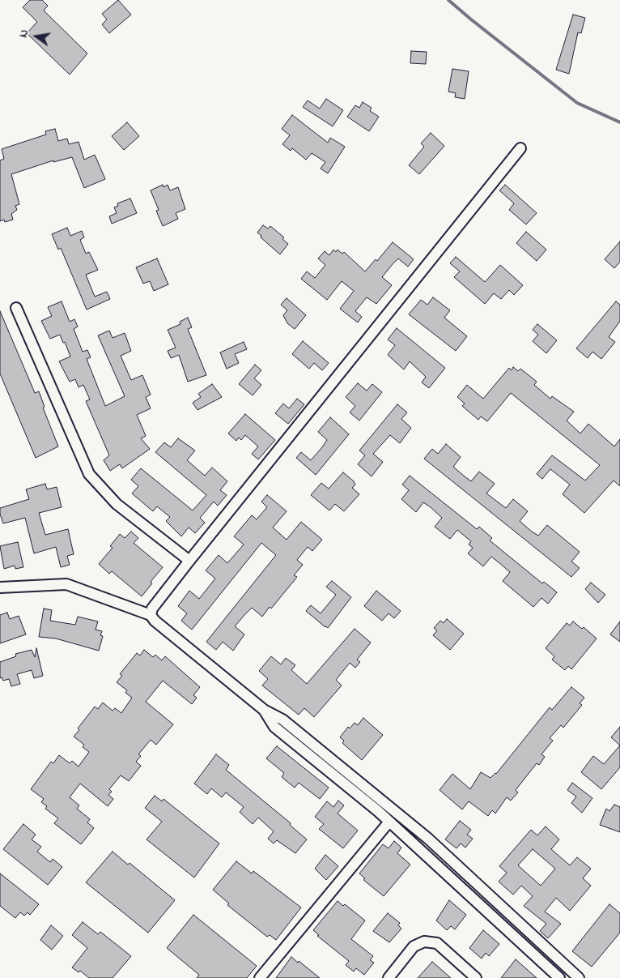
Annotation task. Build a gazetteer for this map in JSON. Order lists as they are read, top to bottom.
{
  "north": "left"
}
